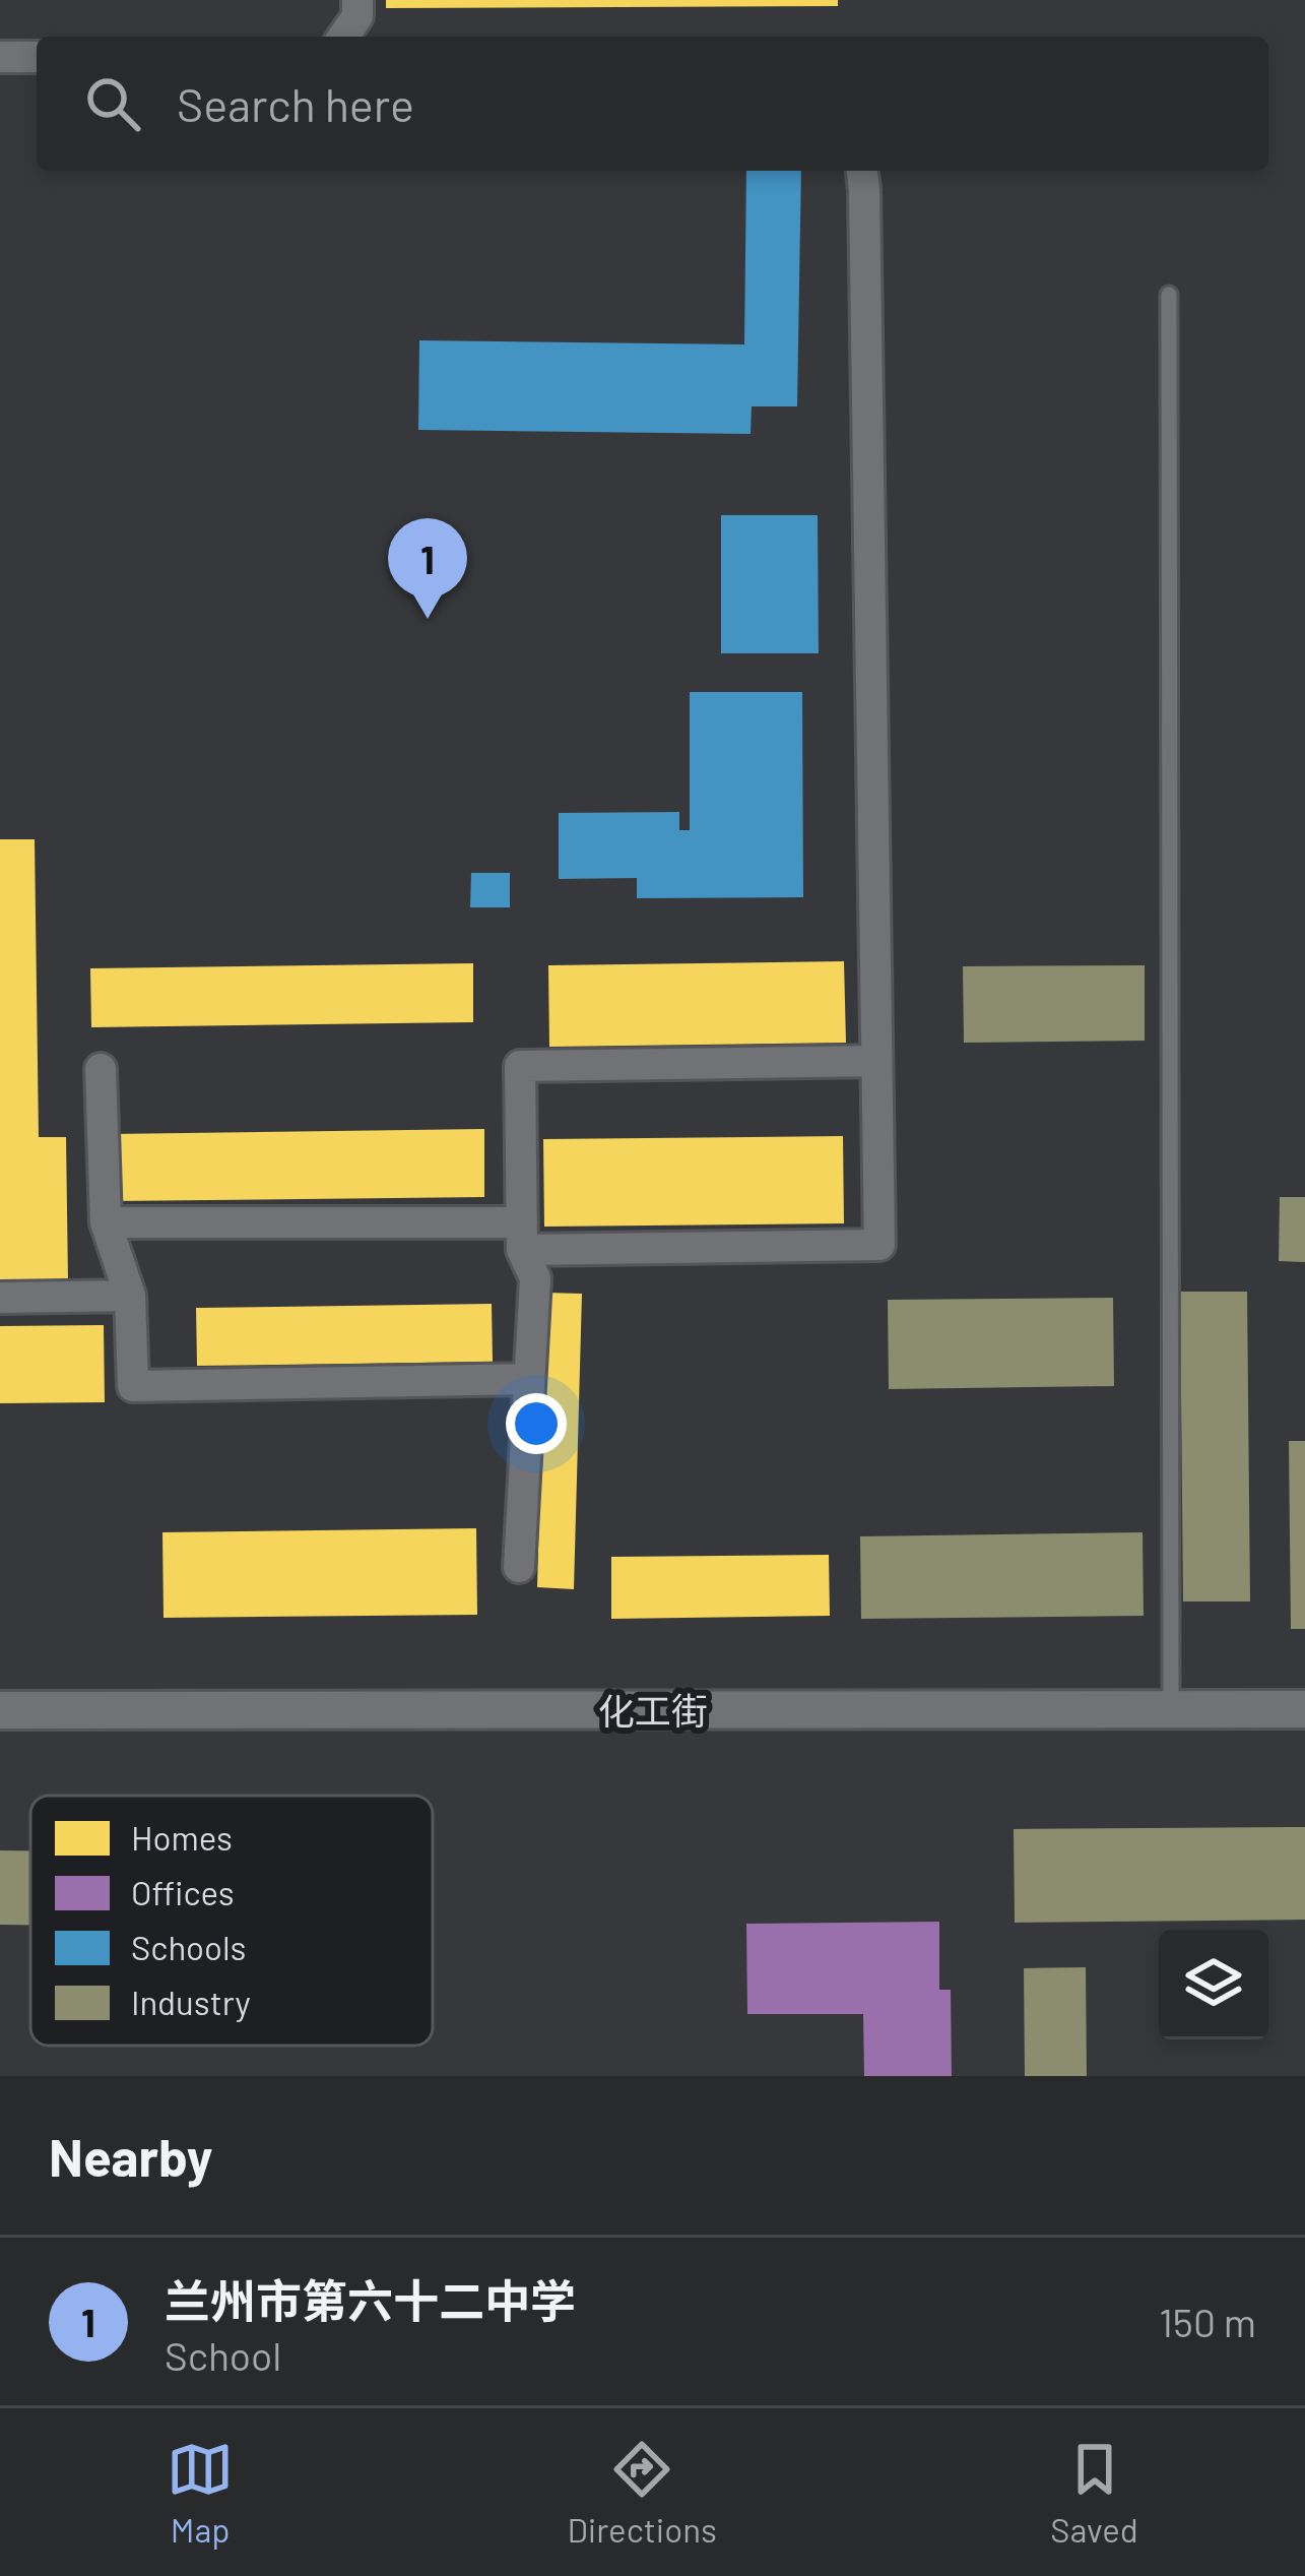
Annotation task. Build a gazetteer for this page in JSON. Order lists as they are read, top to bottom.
{
  "streets": {
    "street": ["化工街"]
  },
  "legend": [
    "Homes",
    "Offices",
    "Schools",
    "Industry"
  ],
  "page": {
    "search": "Search here",
    "pins": "1",
    "heading": "Nearby",
    "list": [
      {
        "mark": "1",
        "name": "兰州市第六十二中学",
        "note": "School",
        "value": "150 m"
      }
    ],
    "nav": ["Map", "Directions", "Saved"]
  }
}
